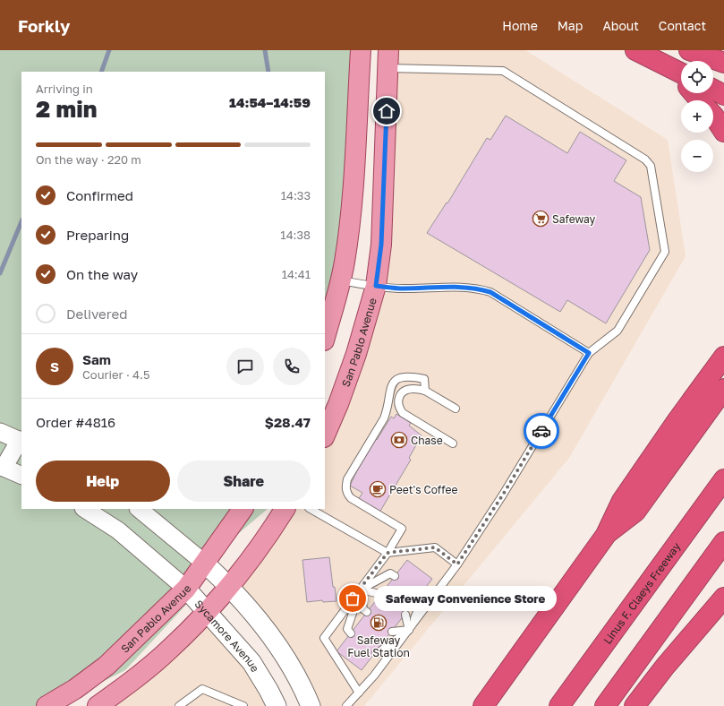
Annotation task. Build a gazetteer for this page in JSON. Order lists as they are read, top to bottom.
{
  "streets": {
    "highway": ["Linus F. Claeys Freeway"],
    "main road": ["San Pablo Avenue", "Sycamore Avenue"]
  },
  "crossings": [
    ["San Pablo Avenue", "Sycamore Avenue"]
  ],
  "places": {
    "supermarket": ["Safeway"],
    "bank": ["Chase"],
    "cafe": ["Peet's Coffee"],
    "other": ["Safeway Convenience Store"],
    "fuel station": ["Safeway Fuel Station"]
  },
  "page": {
    "header": "Forkly",
    "nav": [
      "Home",
      "Map",
      "About",
      "Contact"
    ],
    "map_buttons": ["+", "−"],
    "heading": ["2 min", "Arriving in", "14:54–14:59"],
    "panel": [
      "Sam",
      "Courier · 4.5",
      "Order #4816",
      "$28.47"
    ],
    "bar": "On the way · 220 m",
    "list": [
      ["Confirmed", "14:33"],
      ["Preparing", "14:38"],
      ["On the way", "14:41"],
      "Delivered"
    ],
    "round": "S",
    "buttons": ["Help", "Share"],
    "bubble": "Safeway Convenience Store"
  }
}
